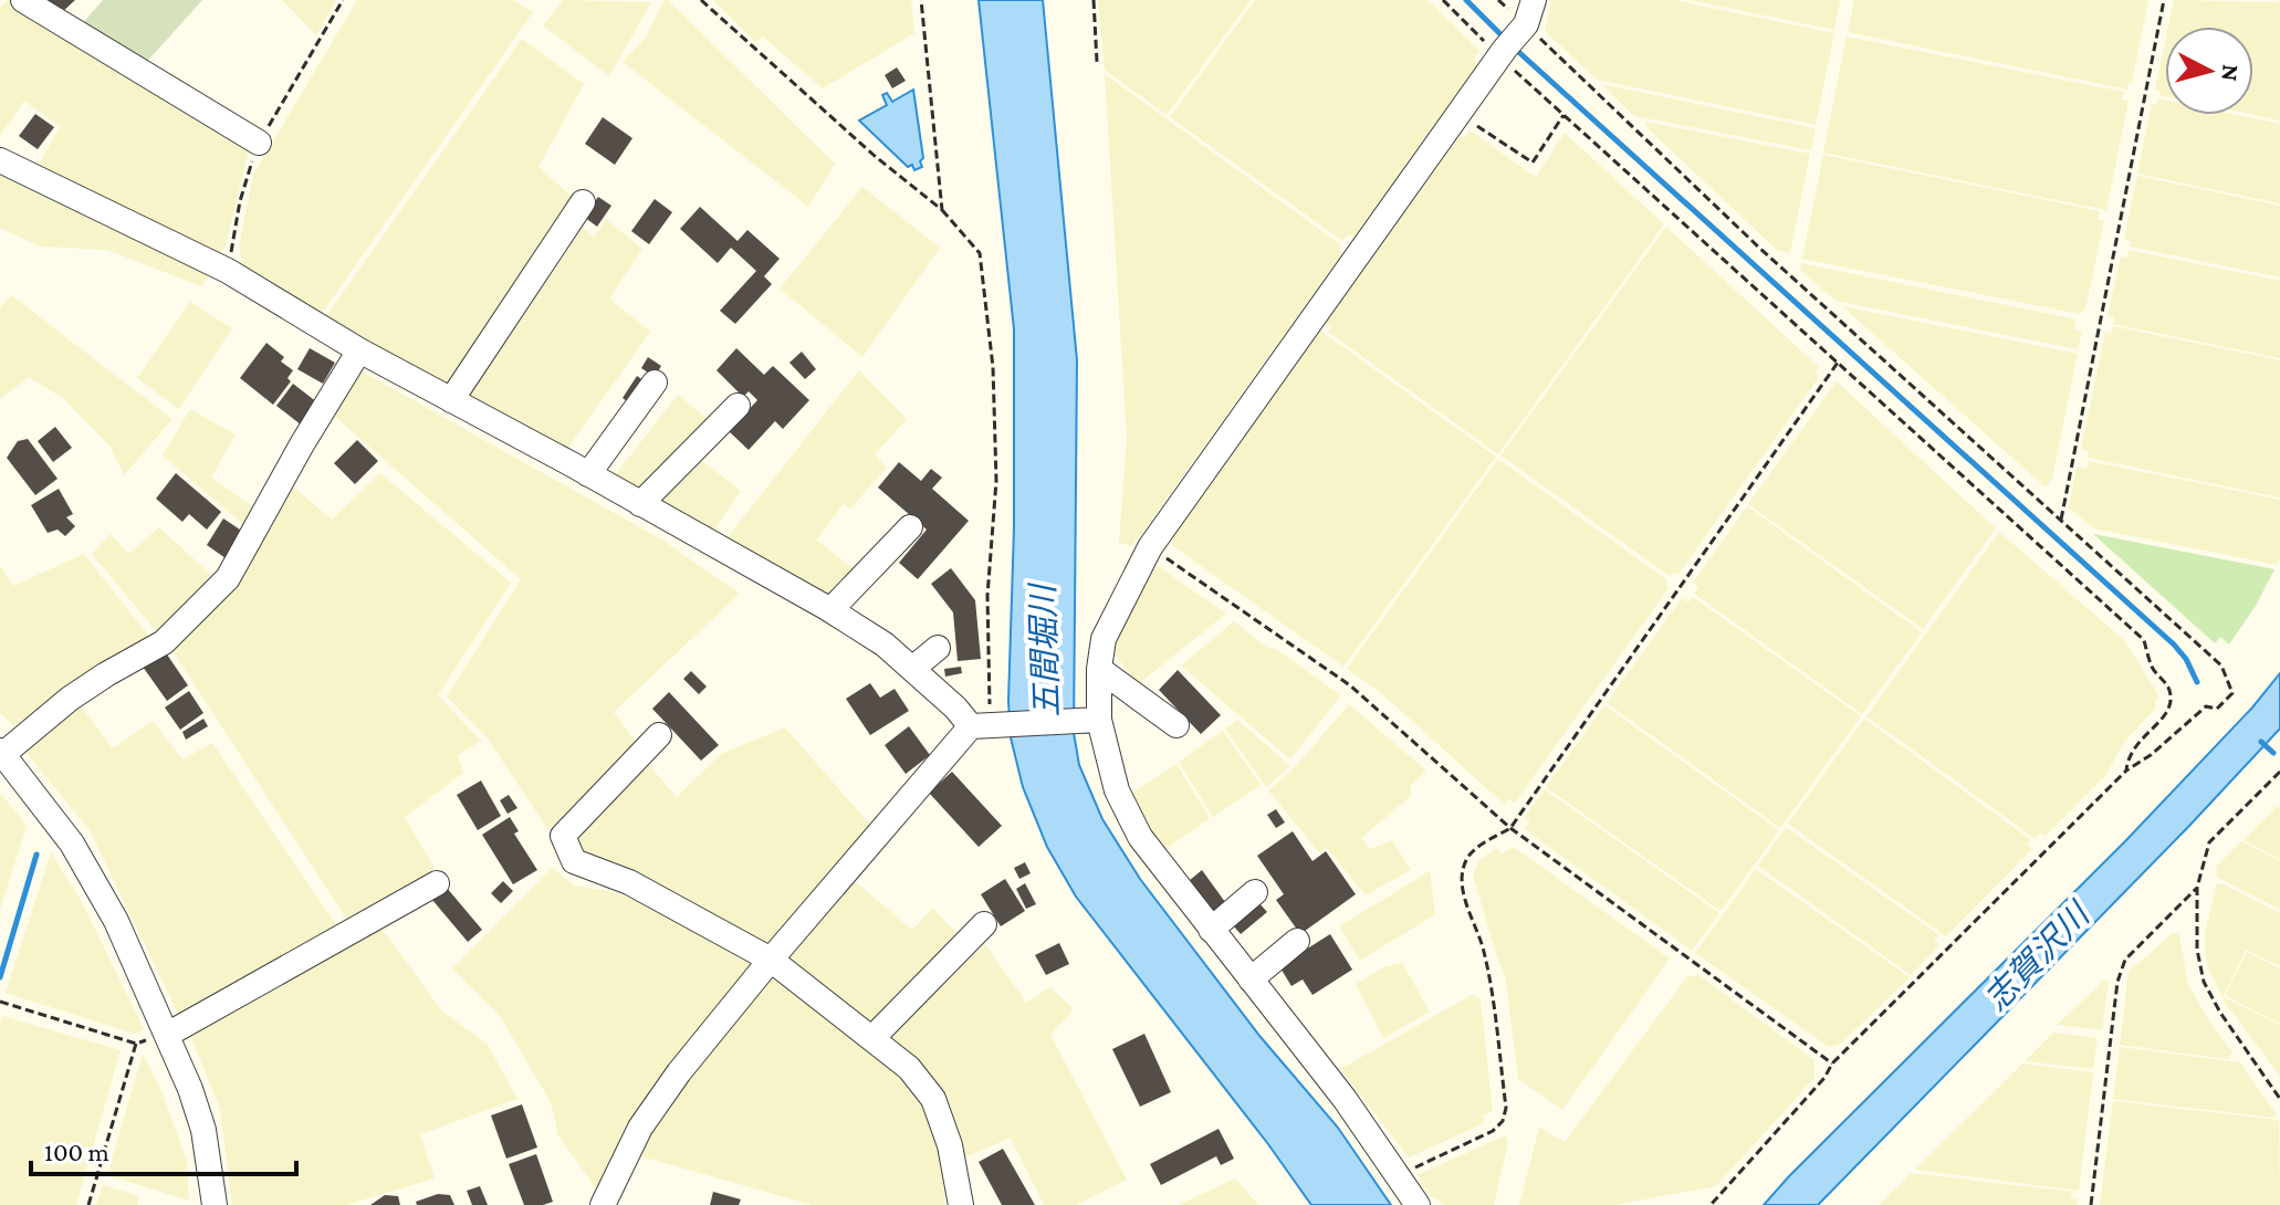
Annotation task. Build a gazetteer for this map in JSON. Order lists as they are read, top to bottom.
{
  "water": ["五間堀川", "志賀沢川"],
  "scale_bar": "100 m",
  "north": "right"
}
